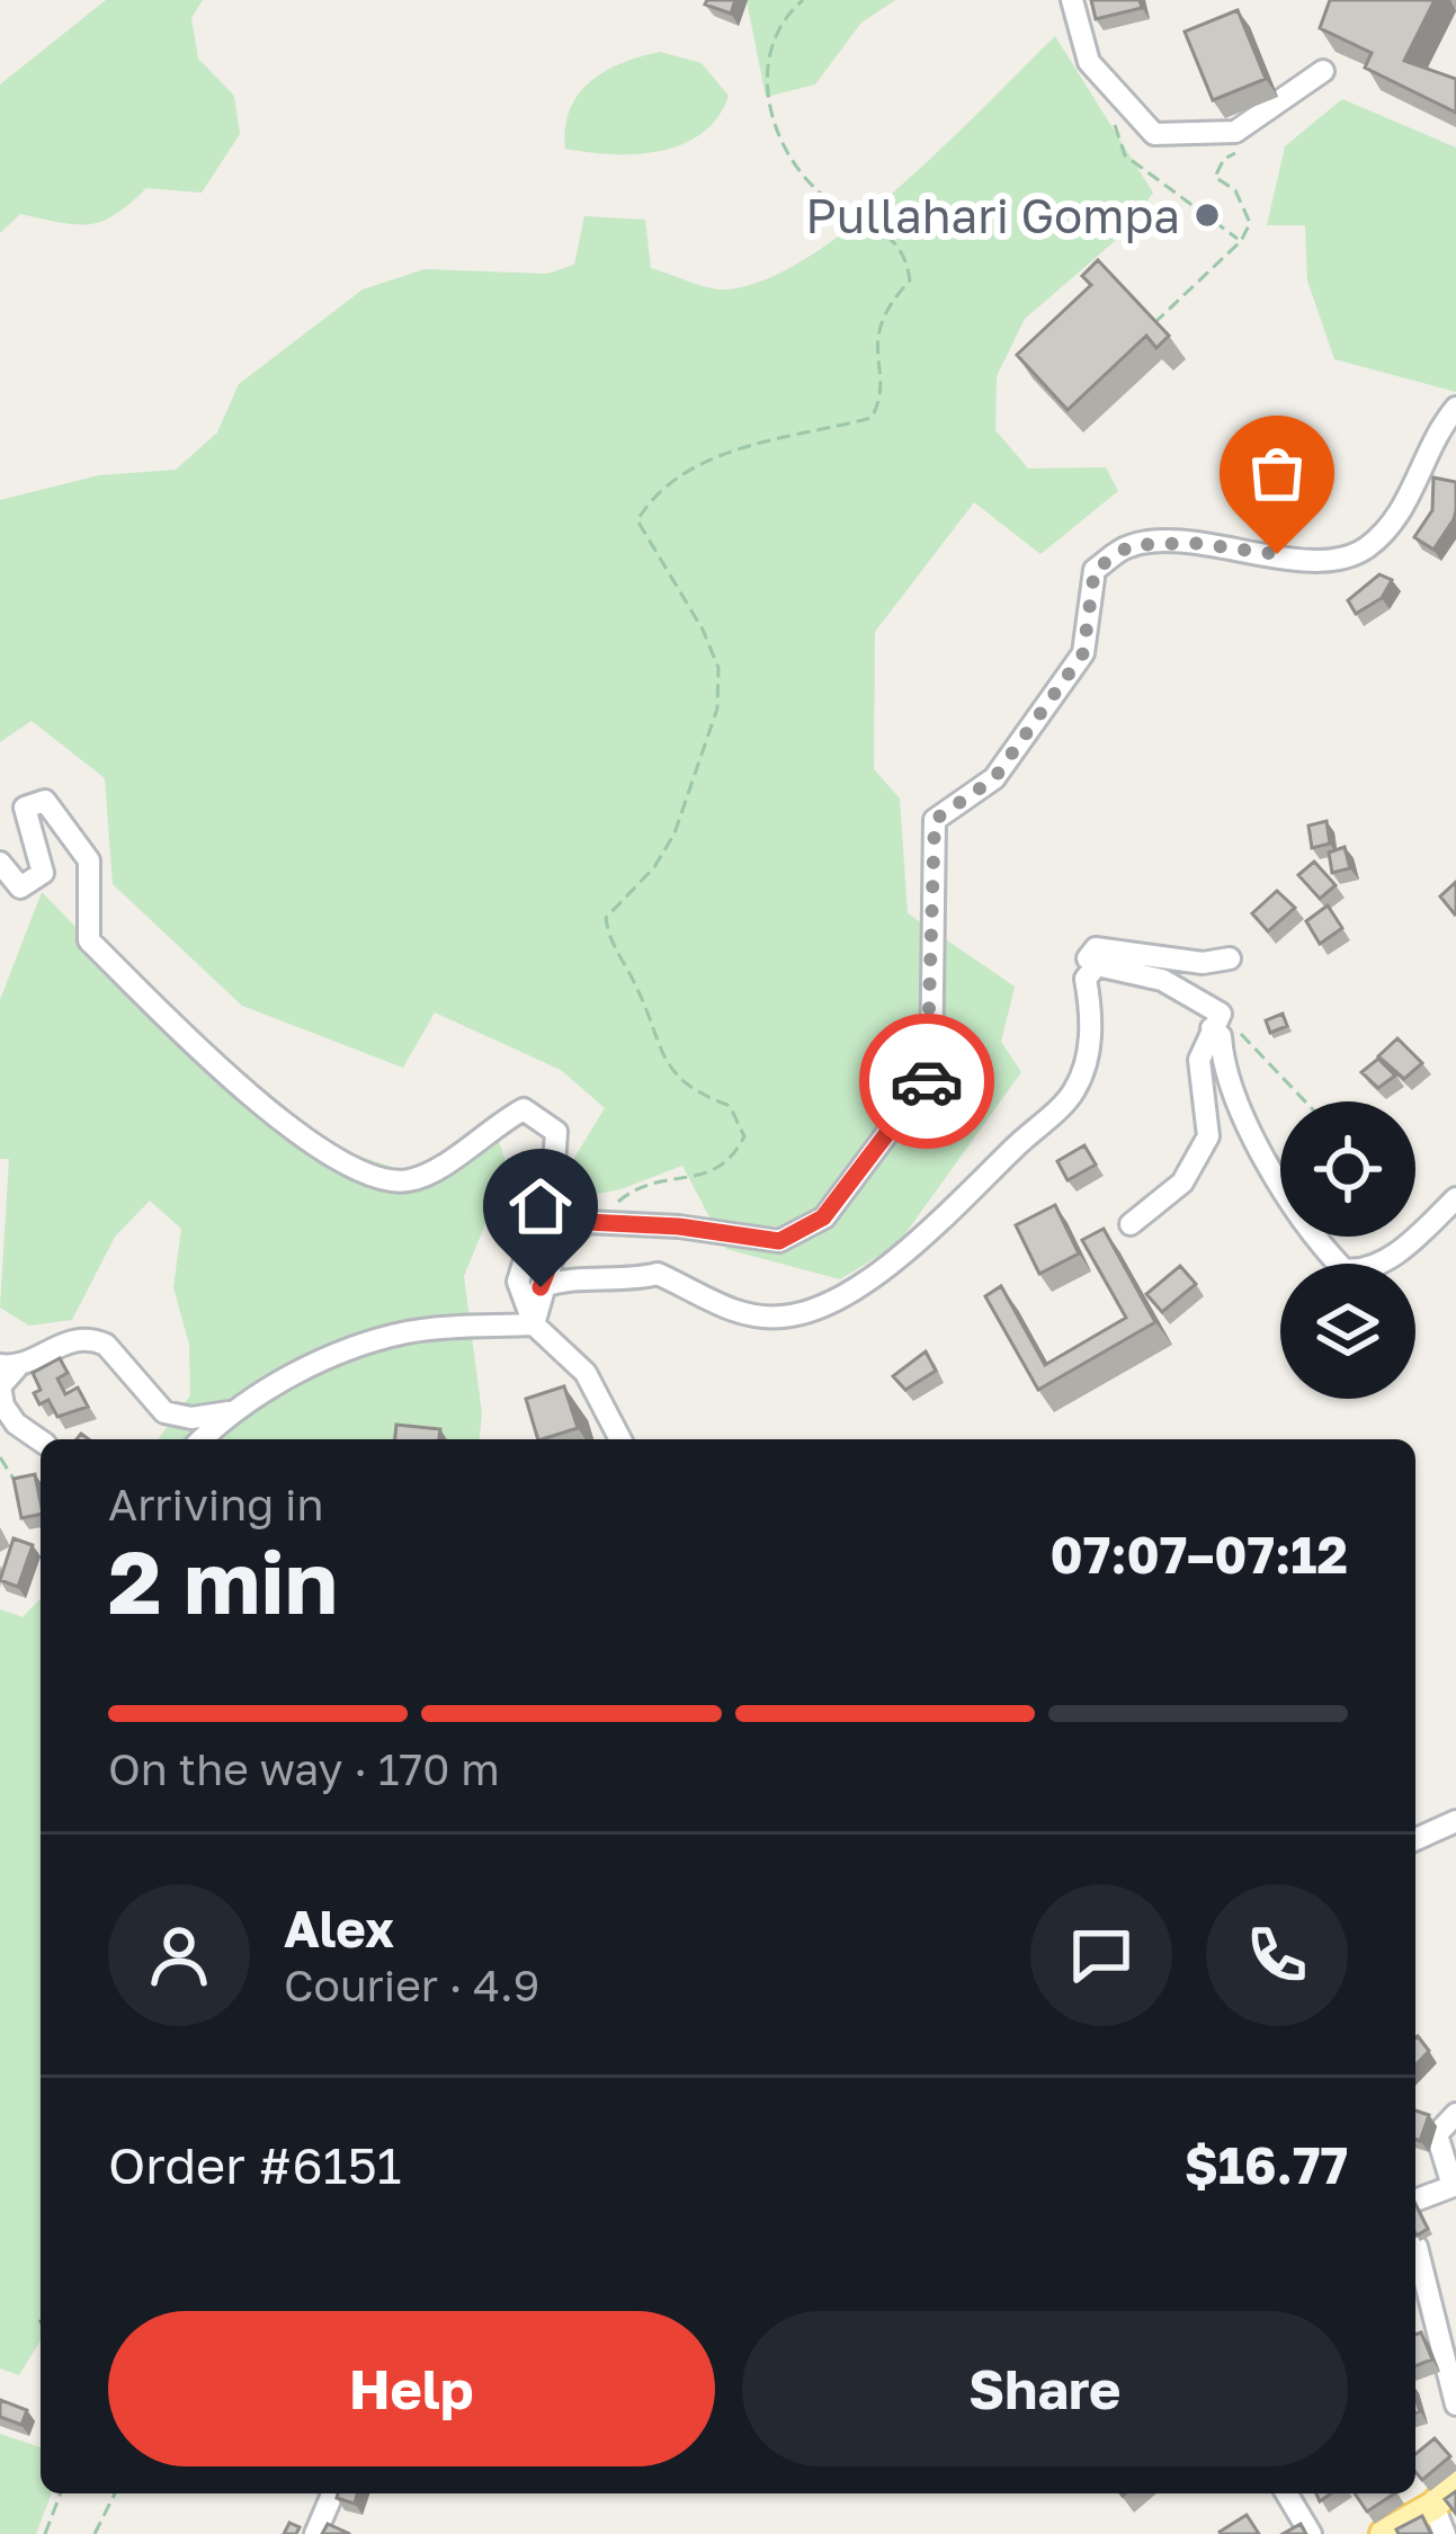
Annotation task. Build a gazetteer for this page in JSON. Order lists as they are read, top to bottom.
{
  "places": ["Pullahari Gompa"],
  "page": {
    "heading": ["2 min", "Arriving in", "07:07–07:12"],
    "panel": [
      "Alex",
      "Courier · 4.9",
      "Order #6151",
      "$16.77"
    ],
    "bar": "On the way · 170 m",
    "buttons": ["Help", "Share"]
  }
}
